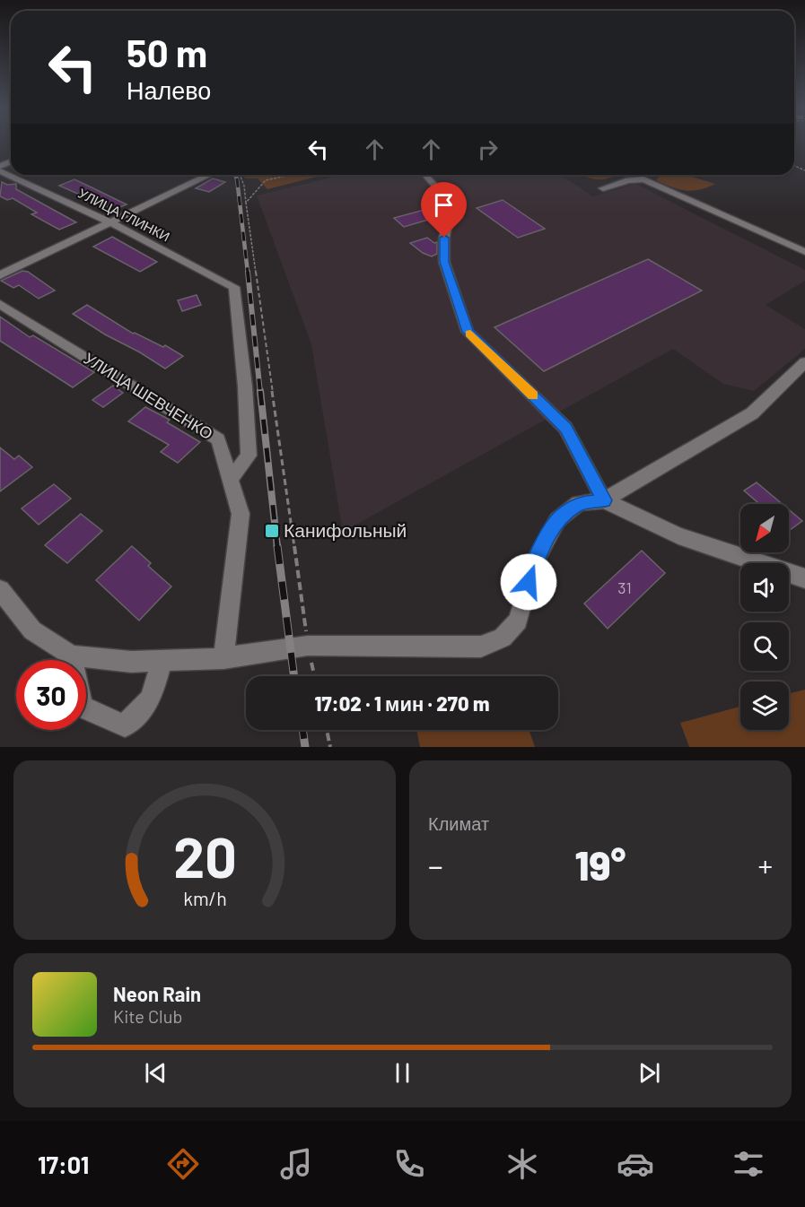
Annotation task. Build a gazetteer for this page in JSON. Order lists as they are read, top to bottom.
{
  "streets": {
    "street": ["УЛИЦА ГЛИНКИ", "УЛИЦА ШЕВЧЕНКО"]
  },
  "crossings": [
    ["УЛИЦА ГЛИНКИ", "УЛИЦА ШЕВЧЕНКО"]
  ],
  "places": {
    "transit": ["Канифольный"]
  },
  "house_numbers": ["31"],
  "north": "bottom left",
  "page": {
    "turn": ["50 m", "Налево"],
    "limit": "30",
    "trip": "17:02 · 1 мин · 270 m",
    "tile": "Климат",
    "heat": ["−", "19°", "+"],
    "song": ["Neon Rain", "Kite Club"],
    "tabs": "17:01",
    "gauge": ["20", "km/h"]
  }
}
